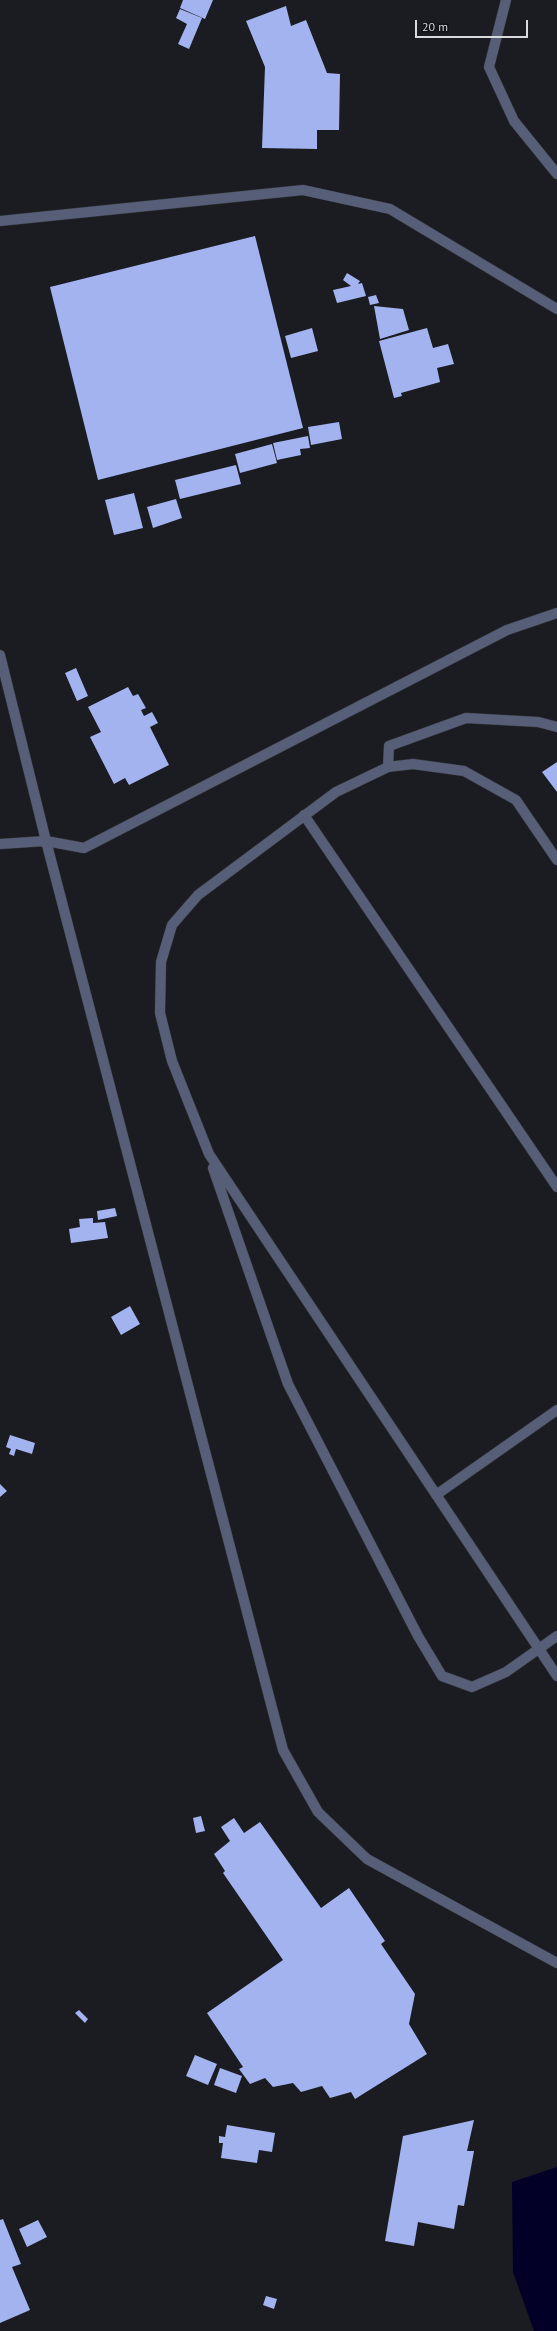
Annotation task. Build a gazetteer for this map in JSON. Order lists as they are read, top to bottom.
{
  "scale_bar": "20 m"
}
